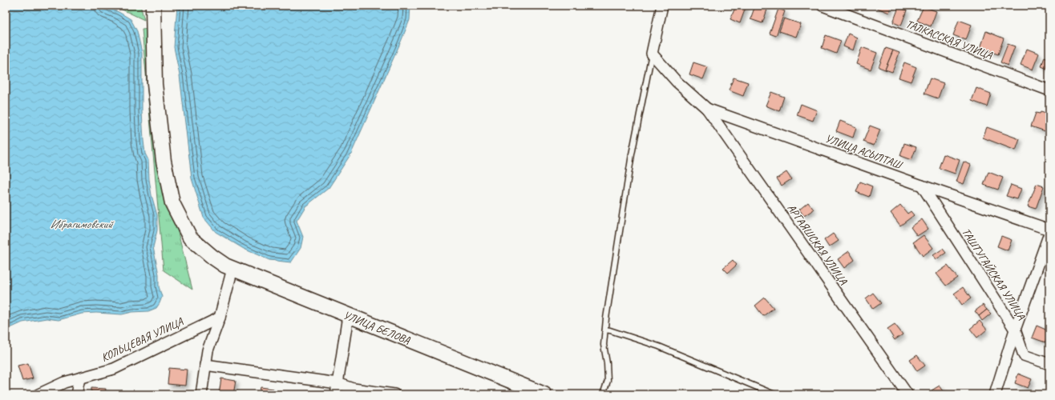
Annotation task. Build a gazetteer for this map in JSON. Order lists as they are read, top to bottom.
{
  "streets": {
    "main road": ["УЛИЦА БЕЛОВА"],
    "street": [
      "ТАЛКАССКАЯ УЛИЦА",
      "УЛИЦА АСЫЛТАШ",
      "АРГАЯШСКАЯ УЛИЦА",
      "ТАШТУГАЙСКАЯ УЛИЦА",
      "КОЛЬЦЕВАЯ УЛИЦА"
    ]
  },
  "crossings": [
    ["УЛИЦА АСЫЛТАШ", "АРГАЯШСКАЯ УЛИЦА"],
    ["УЛИЦА АСЫЛТАШ", "ТАШТУГАЙСКАЯ УЛИЦА"]
  ],
  "water": ["Ибрагимовский"]
}
